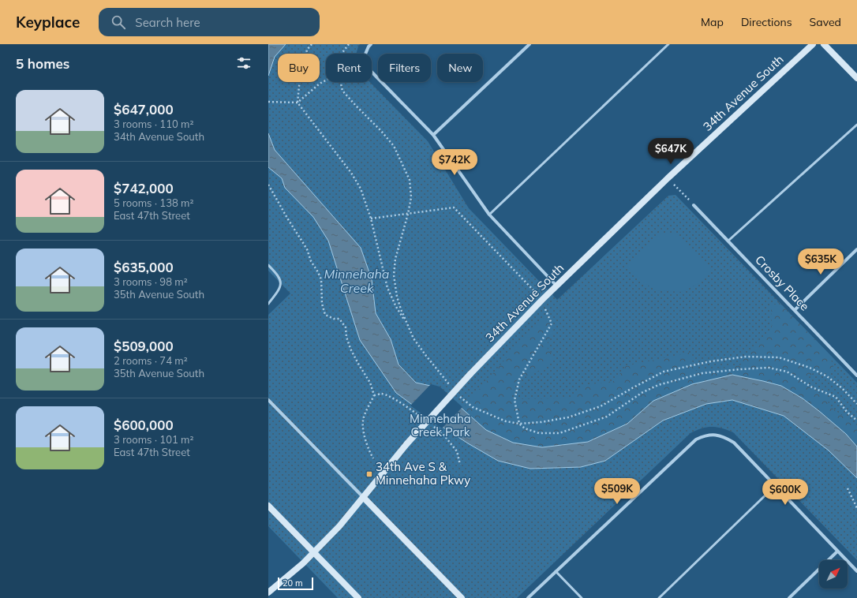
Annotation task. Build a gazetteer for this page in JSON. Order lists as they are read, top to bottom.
{
  "streets": {
    "street": ["34th Avenue South", "Crosby Place"]
  },
  "water": ["Minnehaha Creek"],
  "parks": ["Minnehaha Creek Park"],
  "places": {
    "transit": ["34th Ave S & Minnehaha Pkwy"]
  },
  "scale_bar": "20 m",
  "north": "top right",
  "page": {
    "header": "Keyplace",
    "search": "Search here",
    "nav": ["Map", "Directions", "Saved"],
    "heading": "5 homes",
    "chip": [
      "Buy",
      "Rent",
      "Filters",
      "New"
    ],
    "list": [
      {
        "name": "$647,000",
        "note": "3 rooms · 110 m² · 34th Avenue South"
      },
      {
        "name": "$742,000",
        "note": "5 rooms · 138 m² · East 47th Street"
      },
      {
        "name": "$635,000",
        "note": "3 rooms · 98 m² · 35th Avenue South"
      },
      {
        "name": "$509,000",
        "note": "2 rooms · 74 m² · 35th Avenue South"
      },
      {
        "name": "$600,000",
        "note": "3 rooms · 101 m² · East 47th Street"
      }
    ],
    "price": [
      "$647K",
      "$742K",
      "$635K",
      "$509K",
      "$600K"
    ],
    "scale": "20 m"
  }
}
